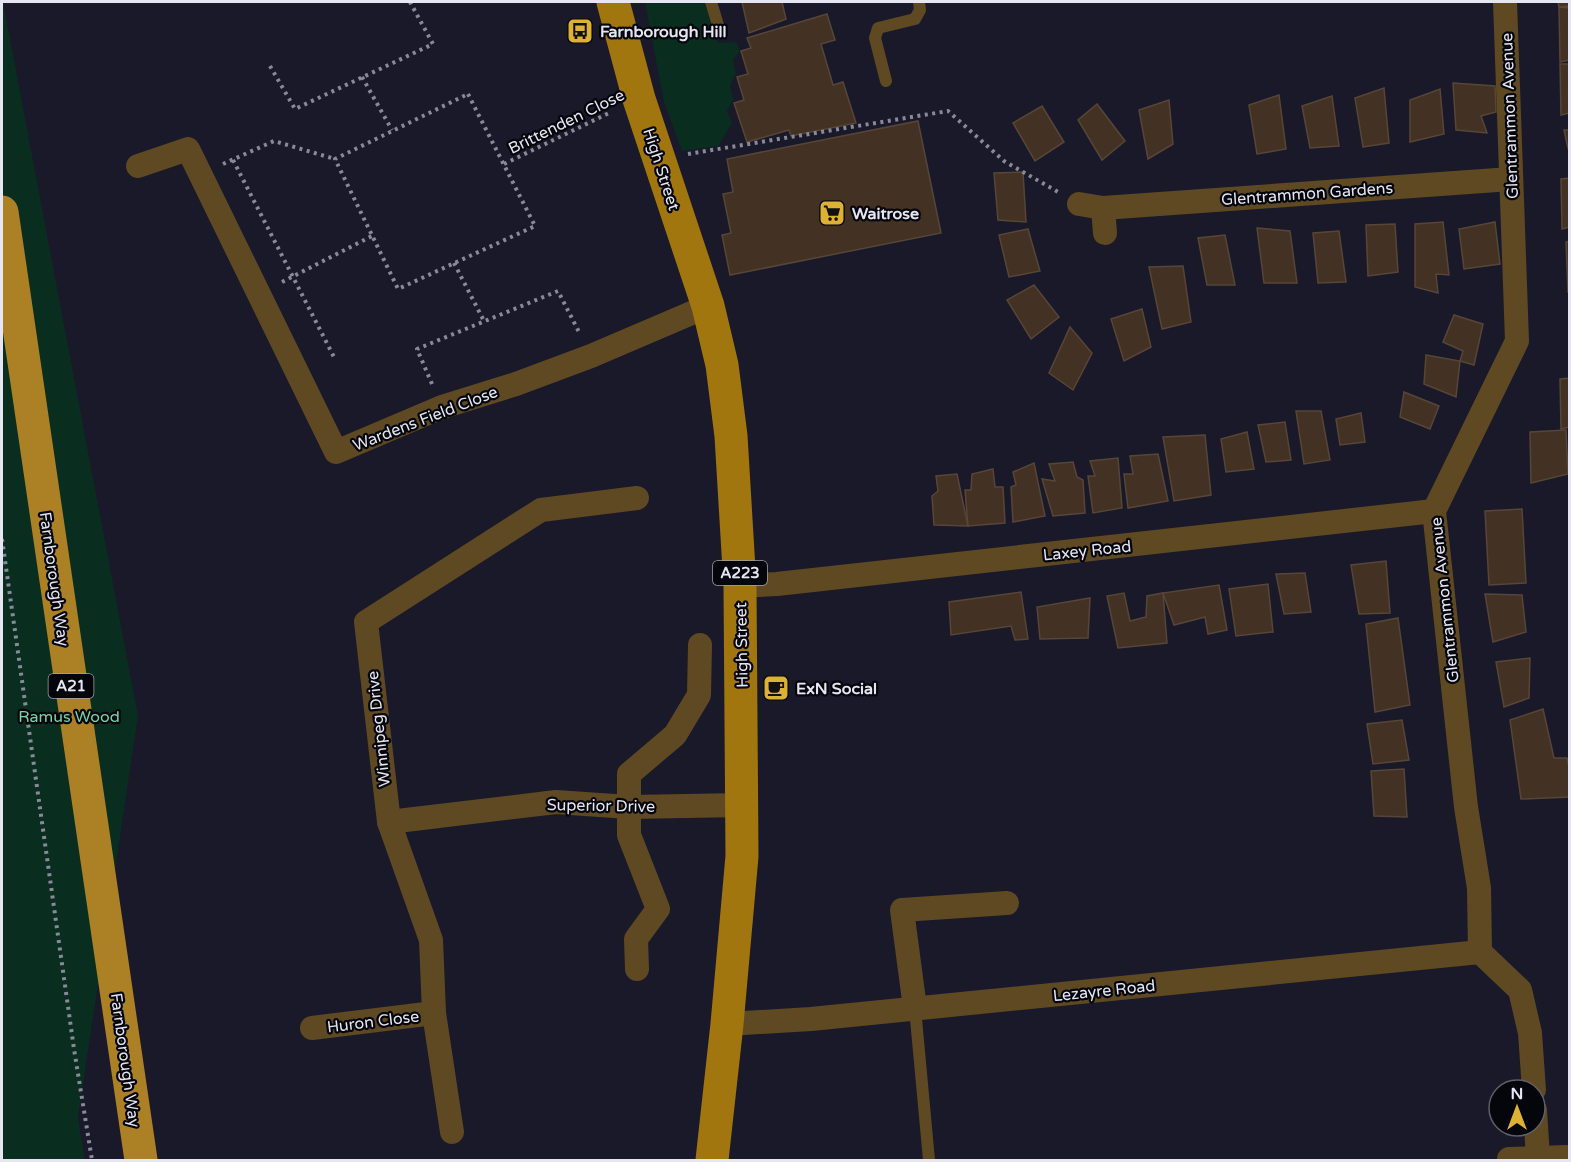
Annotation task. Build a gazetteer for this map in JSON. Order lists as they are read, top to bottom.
{
  "streets": {
    "highway": ["Farnborough Way", "A21"],
    "main road": ["High Street", "A223"],
    "street": [
      "Glentrammon Avenue",
      "Glentrammon Gardens",
      "Wardens Field Close",
      "Laxey Road",
      "Winnipeg Drive",
      "Superior Drive",
      "Lezayre Road",
      "Huron Close"
    ],
    "path": ["Brittenden Close"]
  },
  "crossings": [
    ["Glentrammon Avenue", "Glentrammon Gardens"],
    ["Glentrammon Avenue", "Laxey Road"],
    ["Glentrammon Avenue", "Lezayre Road"],
    ["Brittenden Close", "High Street"],
    ["High Street", "Wardens Field Close"],
    ["High Street", "Laxey Road"],
    ["High Street", "Superior Drive"],
    ["High Street", "Lezayre Road"],
    ["Winnipeg Drive", "Superior Drive"],
    ["Winnipeg Drive", "Huron Close"]
  ],
  "parks": ["Ramus Wood"],
  "places": {
    "bus stop": ["Farnborough Hill"],
    "supermarket": ["Waitrose"],
    "cafe": ["ExN Social"]
  },
  "north": "top"
}
